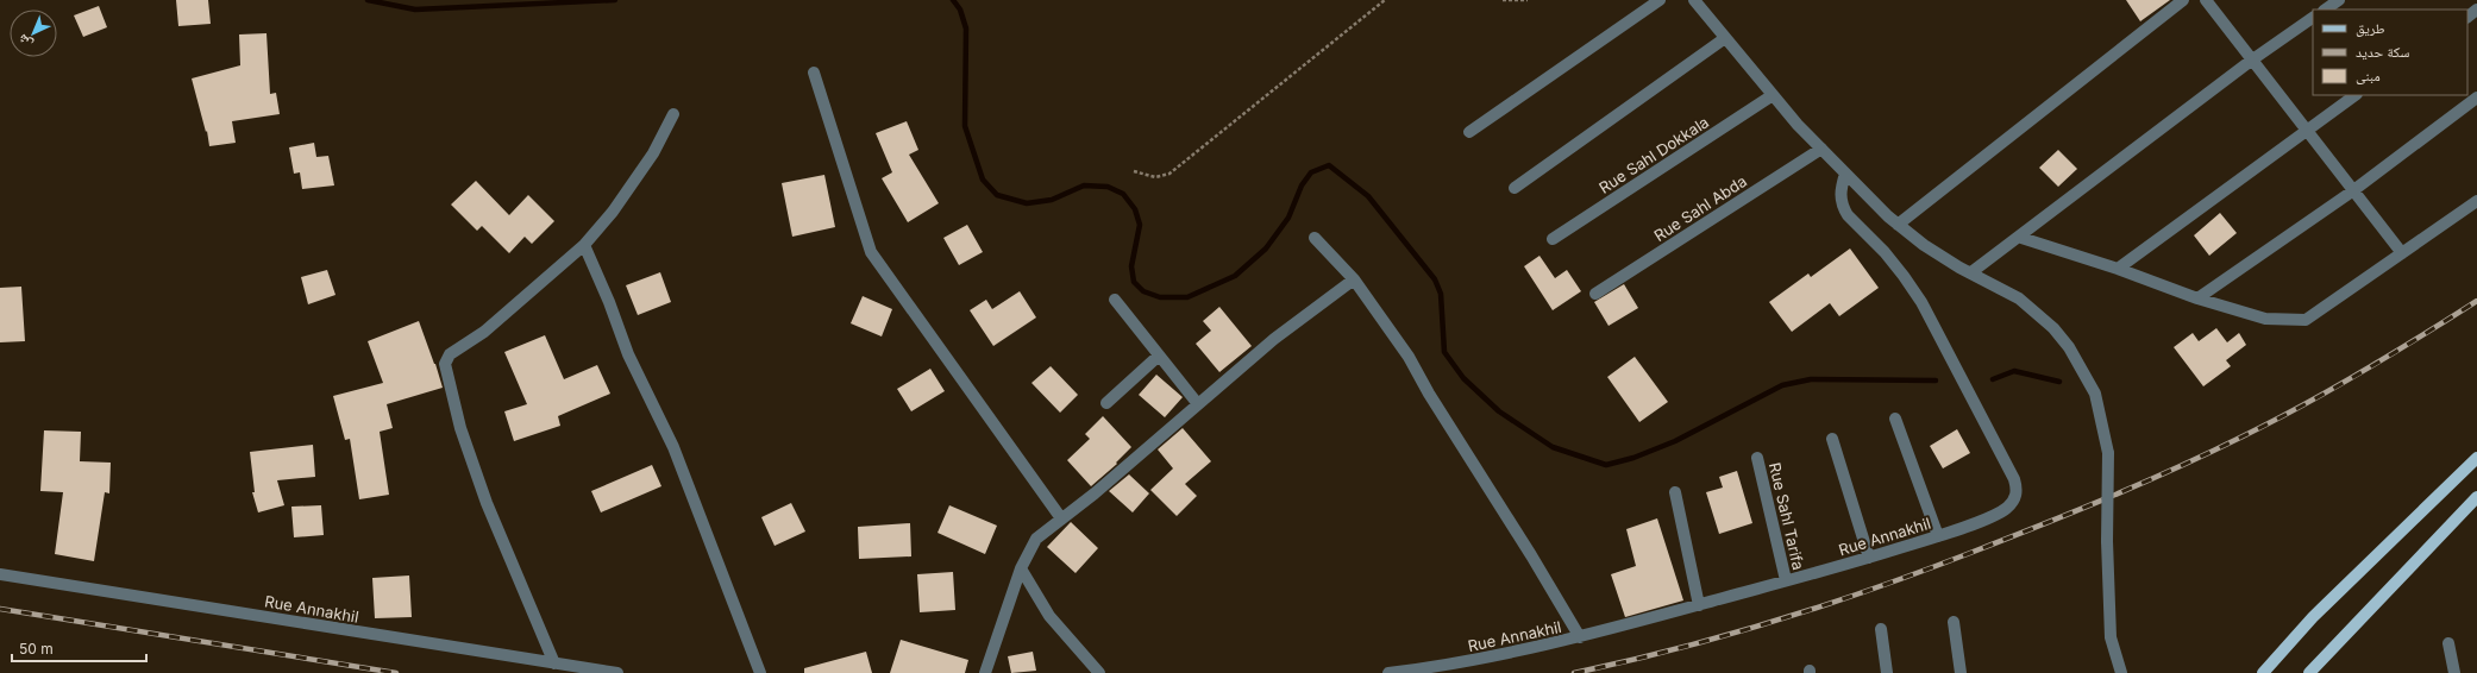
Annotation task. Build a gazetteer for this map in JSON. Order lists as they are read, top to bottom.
{
  "streets": {
    "street": [
      "Rue Sahl Dokkala",
      "Rue Sahl Abda",
      "Rue Sahl Tarifa",
      "Rue Annakhil"
    ]
  },
  "crossings": [
    ["Rue Sahl Tarifa", "Rue Annakhil"]
  ],
  "legend": ["طريق", "سكة حديد", "مبنى"],
  "scale_bar": "50 m",
  "north": "bottom left"
}
